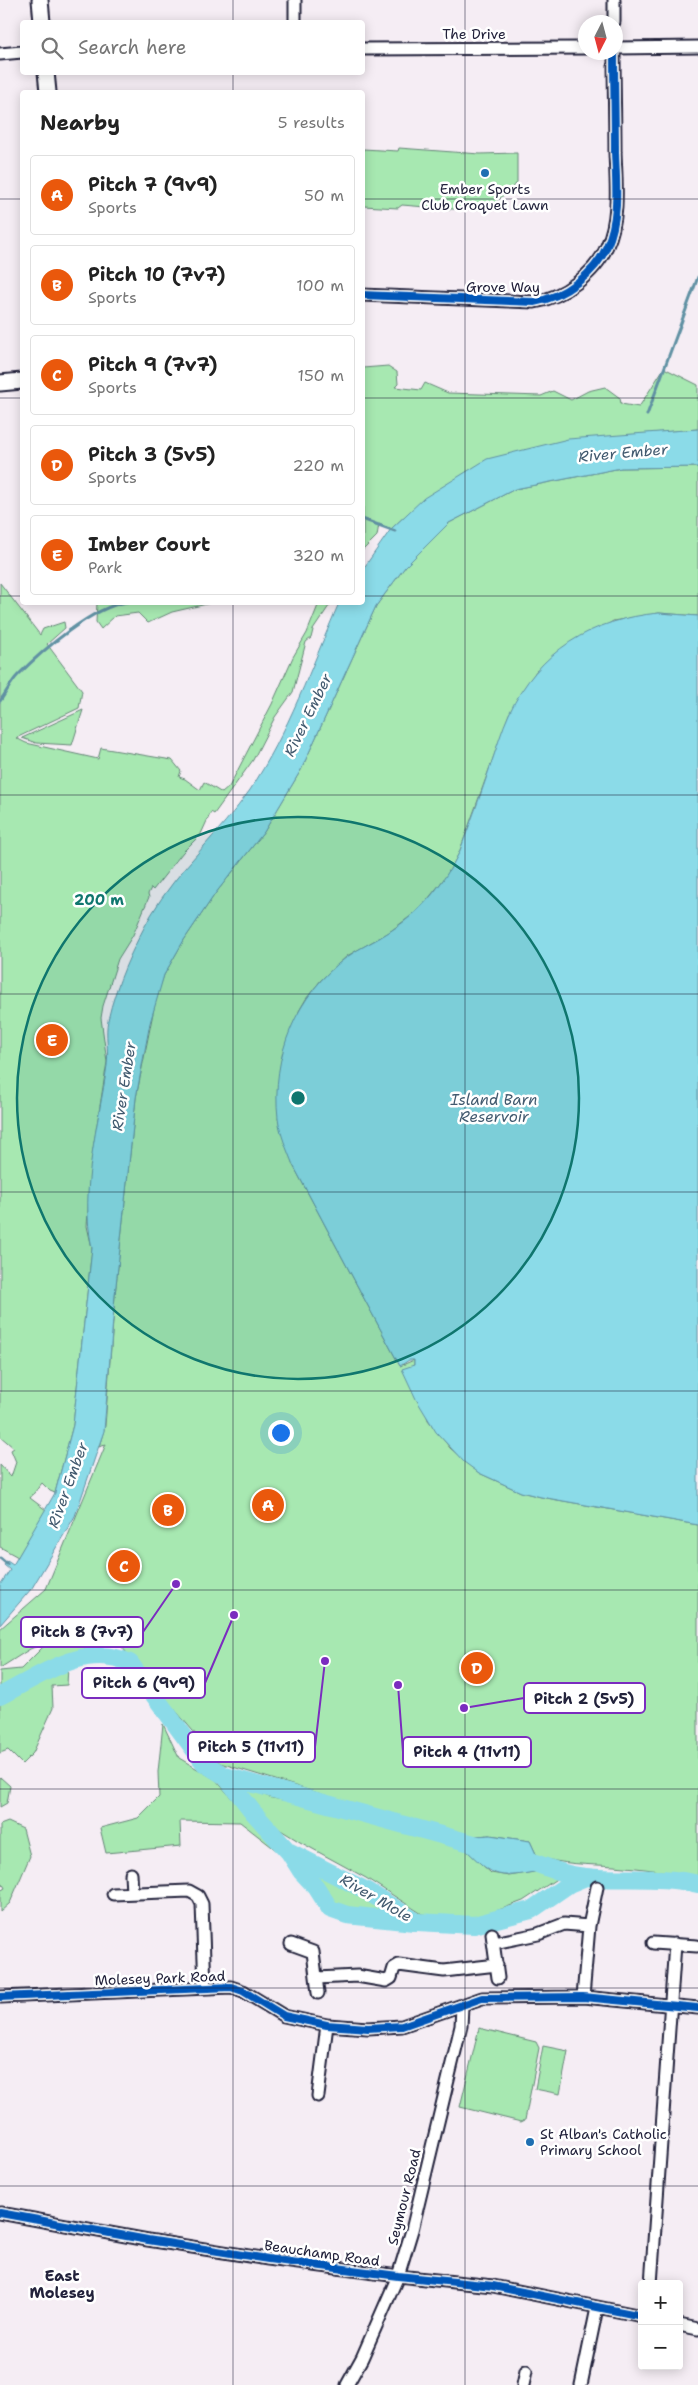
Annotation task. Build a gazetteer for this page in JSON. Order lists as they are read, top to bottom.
{
  "streets": {
    "street": [
      "The Drive",
      "Grove Way",
      "Molesey Park Road",
      "Seymour Road",
      "Beauchamp Road"
    ]
  },
  "crossings": [
    ["Molesey Park Road", "Seymour Road"],
    ["Seymour Road", "Beauchamp Road"]
  ],
  "districts": ["East Molesey"],
  "water": ["River Ember", "Island Barn Reservoir", "River Mole"],
  "places": [
    "Ember Sports Club Croquet Lawn",
    "Pitch 8 (7v7)",
    "Pitch 6 (9v9)",
    "Pitch 5 (11v11)",
    "Pitch 4 (11v11)",
    "Pitch 2 (5v5)",
    "St Alban's Catholic Primary School"
  ],
  "north": "bottom",
  "page": {
    "search": "Search here",
    "heading": ["Nearby", "5 results"],
    "list": [
      {
        "mark": "A",
        "name": "Pitch 7 (9v9)",
        "note": "Sports",
        "value": "50 m"
      },
      {
        "mark": "B",
        "name": "Pitch 10 (7v7)",
        "note": "Sports",
        "value": "100 m"
      },
      {
        "mark": "C",
        "name": "Pitch 9 (7v7)",
        "note": "Sports",
        "value": "150 m"
      },
      {
        "mark": "D",
        "name": "Pitch 3 (5v5)",
        "note": "Sports",
        "value": "220 m"
      },
      {
        "mark": "E",
        "name": "Imber Court",
        "note": "Park",
        "value": "320 m"
      }
    ],
    "pins": [
      "E",
      "A",
      "B",
      "C",
      "D"
    ],
    "map_buttons": ["+", "−"]
  },
  "rings": ["200 m"]
}
